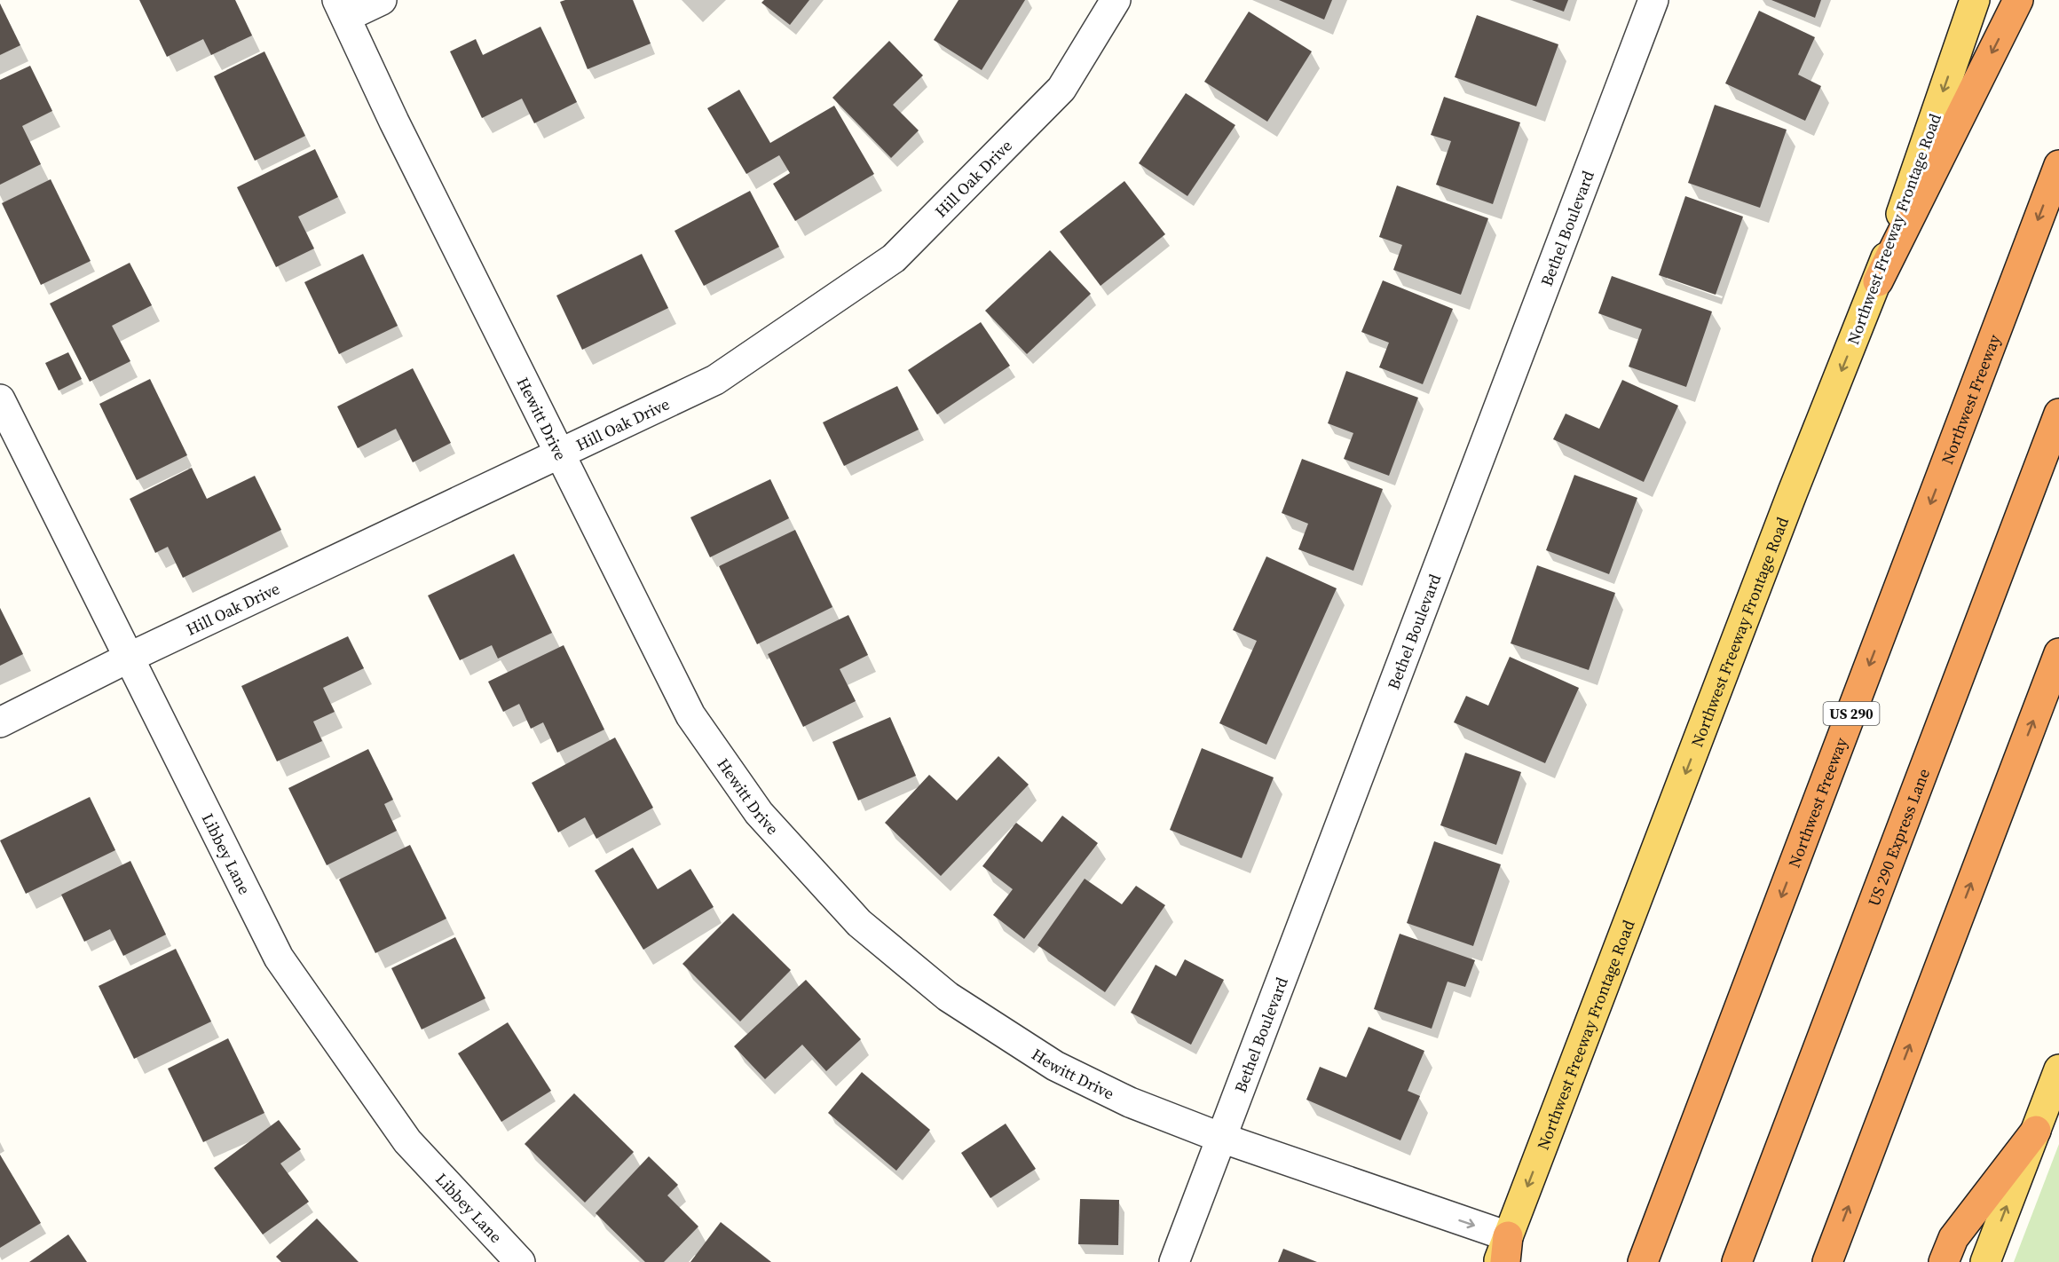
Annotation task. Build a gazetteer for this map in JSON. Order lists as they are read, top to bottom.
{
  "streets": {
    "highway": ["Northwest Freeway", "US 290", "US 290 Express Lane"],
    "main road": ["Northwest Freeway Frontage Road"],
    "street": [
      "Hill Oak Drive",
      "Bethel Boulevard",
      "Hewitt Drive",
      "Libbey Lane"
    ]
  },
  "crossings": [
    ["Hill Oak Drive", "Hewitt Drive"],
    ["Hill Oak Drive", "Libbey Lane"],
    ["Bethel Boulevard", "Hewitt Drive"],
    ["Northwest Freeway Frontage Road", "Hewitt Drive"]
  ],
  "one_way": ["Northwest Freeway Frontage Road"]
}
